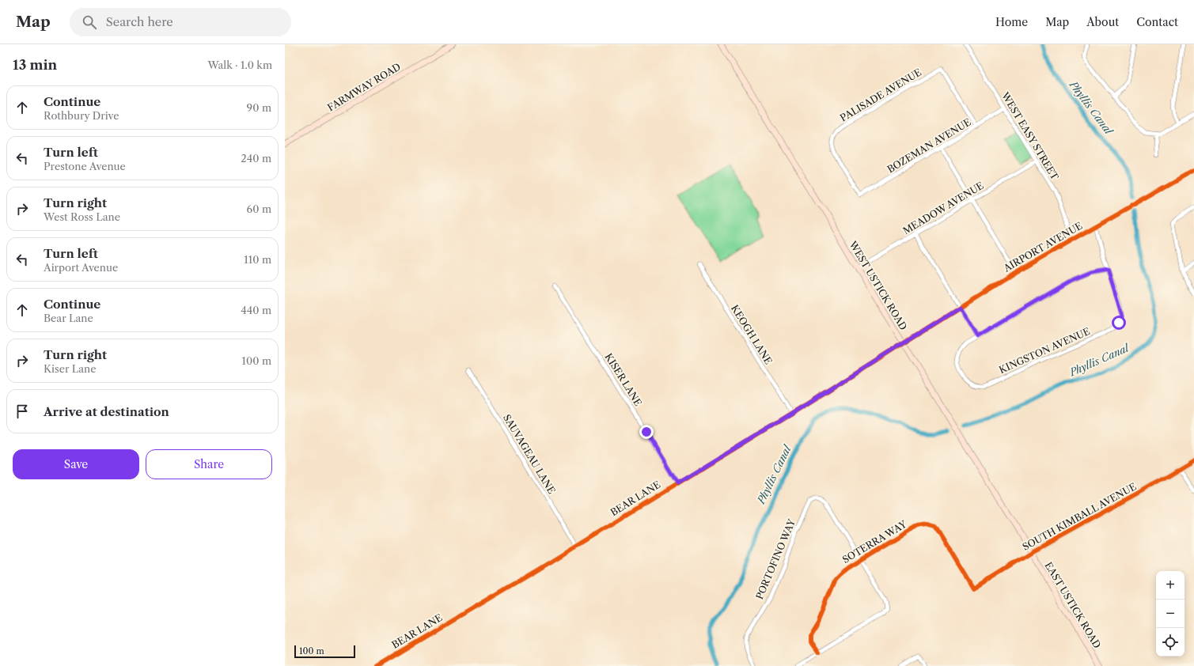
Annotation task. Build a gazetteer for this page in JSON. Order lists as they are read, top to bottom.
{
  "streets": {
    "main road": [
      "FARMWAY ROAD",
      "WEST USTICK ROAD",
      "SOUTH KIMBALL AVENUE",
      "EAST USTICK ROAD"
    ],
    "street": [
      "PALISADE AVENUE",
      "WEST EASY STREET",
      "BOZEMAN AVENUE",
      "MEADOW AVENUE",
      "AIRPORT AVENUE",
      "KEOGH LANE",
      "KINGSTON AVENUE",
      "KISER LANE",
      "SAUVAGEAU LANE",
      "BEAR LANE",
      "SOTERRA WAY",
      "PORTOFINO WAY"
    ]
  },
  "crossings": [
    ["PALISADE AVENUE", "BOZEMAN AVENUE"],
    ["WEST EASY STREET", "BOZEMAN AVENUE"],
    ["WEST EASY STREET", "MEADOW AVENUE"],
    ["WEST EASY STREET", "AIRPORT AVENUE"],
    ["MEADOW AVENUE", "WEST USTICK ROAD"],
    ["AIRPORT AVENUE", "WEST USTICK ROAD"],
    ["AIRPORT AVENUE", "BEAR LANE"],
    ["WEST USTICK ROAD", "BEAR LANE"],
    ["WEST USTICK ROAD", "SOUTH KIMBALL AVENUE"],
    ["WEST USTICK ROAD", "EAST USTICK ROAD"],
    ["KEOGH LANE", "BEAR LANE"],
    ["KISER LANE", "BEAR LANE"],
    ["SAUVAGEAU LANE", "BEAR LANE"],
    ["SOUTH KIMBALL AVENUE", "SOTERRA WAY"],
    ["SOUTH KIMBALL AVENUE", "EAST USTICK ROAD"],
    ["SOTERRA WAY", "PORTOFINO WAY"]
  ],
  "water": ["Phyllis Canal"],
  "scale_bar": "100 m",
  "page": {
    "header": "Map",
    "search": "Search here",
    "nav": [
      "Home",
      "Map",
      "About",
      "Contact"
    ],
    "heading": ["13 min", "Walk · 1.0 km"],
    "list": [
      ["Continue", "Rothbury Drive", "90 m"],
      ["Turn left", "Prestone Avenue", "240 m"],
      ["Turn right", "West Ross Lane", "60 m"],
      ["Turn left", "Airport Avenue", "110 m"],
      ["Continue", "Bear Lane", "440 m"],
      ["Turn right", "Kiser Lane", "100 m"],
      "Arrive at destination"
    ],
    "buttons": ["Save", "Share"],
    "map_buttons": ["+", "−"],
    "scale": "100 m"
  }
}
